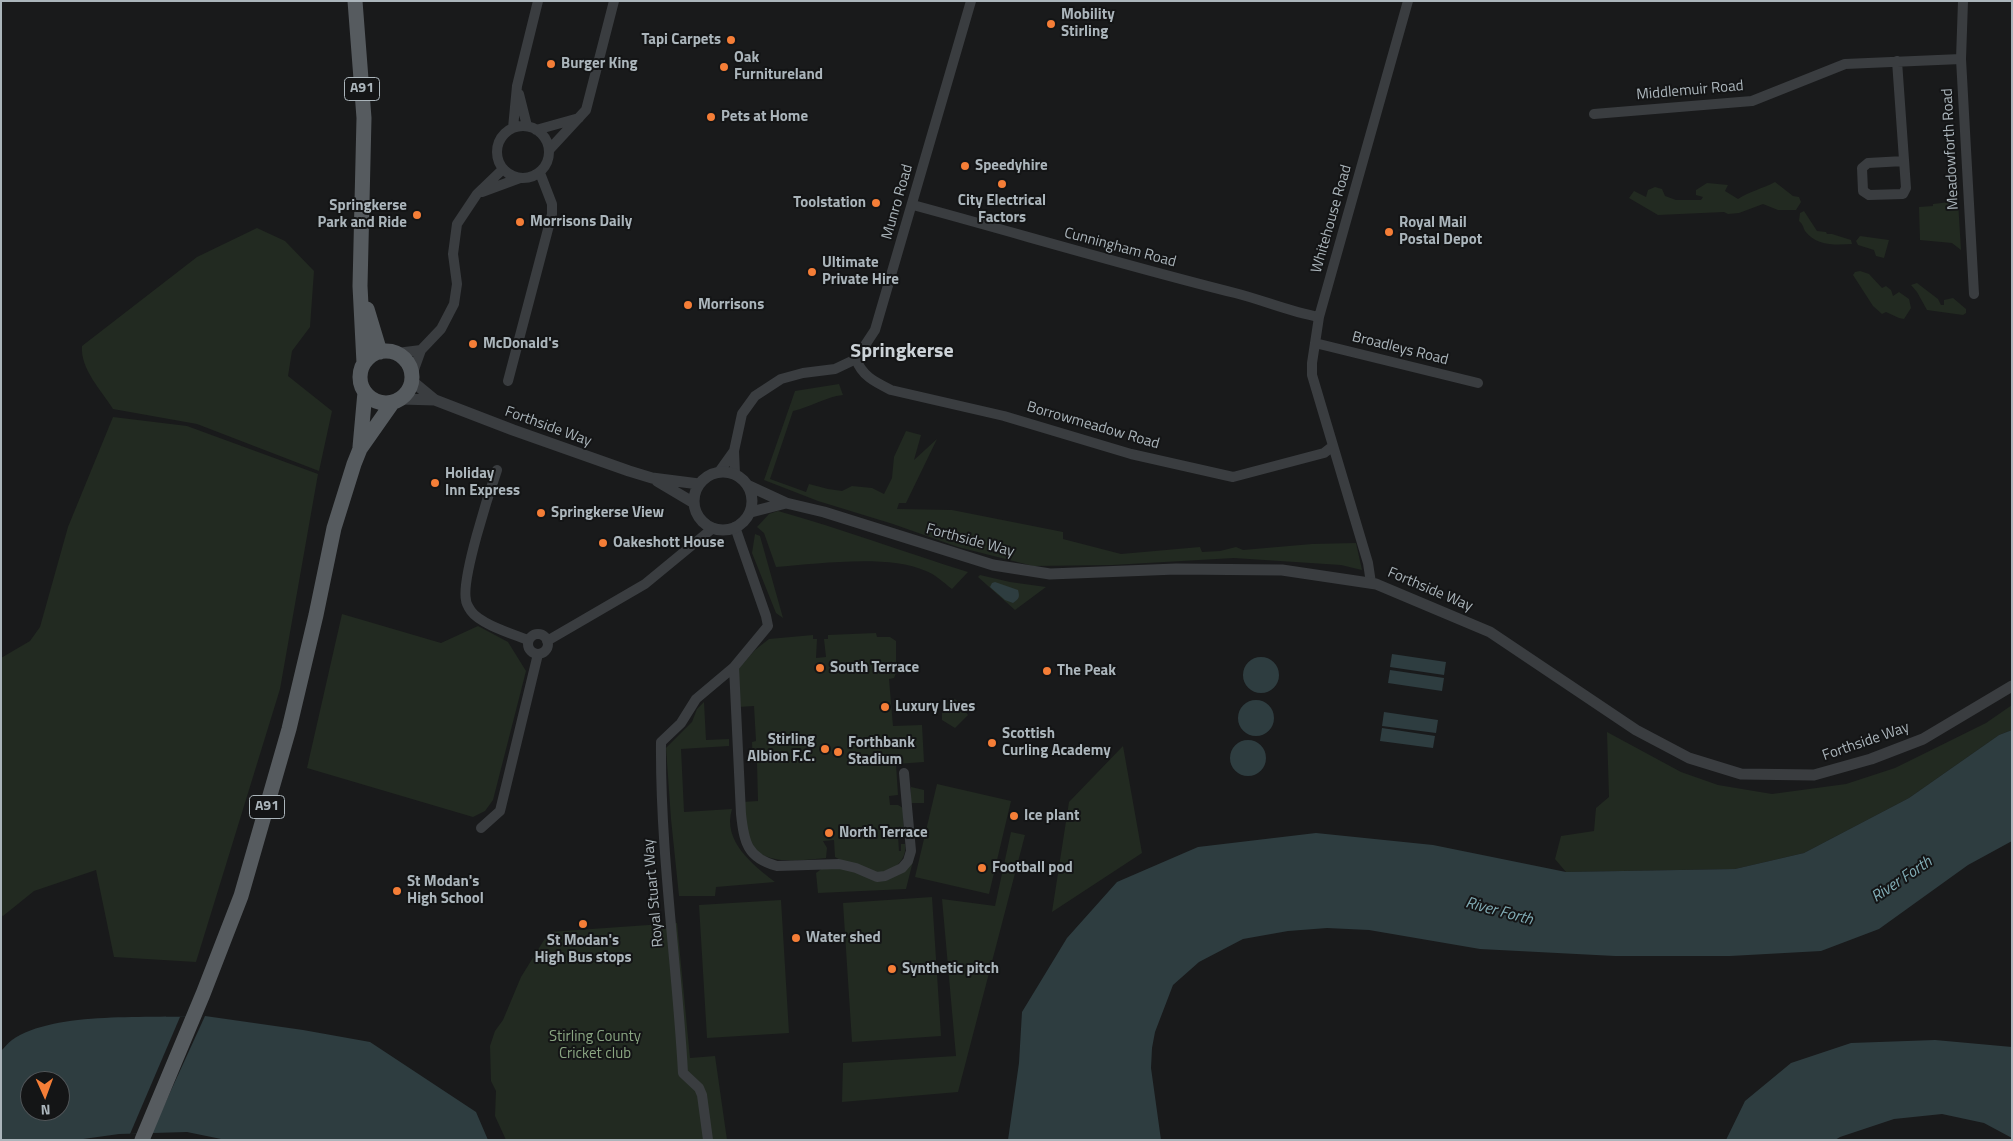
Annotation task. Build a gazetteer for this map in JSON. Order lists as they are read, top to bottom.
{
  "streets": {
    "main road": ["A91"],
    "street": [
      "Middlemuir Road",
      "Meadowforth Road",
      "Munro Road",
      "Whitehouse Road",
      "Cunningham Road",
      "Broadleys Road",
      "Borrowmeadow Road",
      "Forthside Way",
      "Royal Stuart Way"
    ]
  },
  "crossings": [
    ["A91", "Forthside Way"],
    ["Middlemuir Road", "Meadowforth Road"],
    ["Munro Road", "Cunningham Road"],
    ["Munro Road", "Borrowmeadow Road"],
    ["Whitehouse Road", "Cunningham Road"],
    ["Whitehouse Road", "Broadleys Road"],
    ["Whitehouse Road", "Borrowmeadow Road"],
    ["Whitehouse Road", "Forthside Way"],
    ["Forthside Way", "Royal Stuart Way"]
  ],
  "districts": ["Springkerse"],
  "water": ["River Forth"],
  "parks": ["Stirling County Cricket club"],
  "places": [
    "Mobility Stirling",
    "Tapi Carpets",
    "Burger King",
    "Oak Furnitureland",
    "Pets at Home",
    "Speedyhire",
    "City Electrical Factors",
    "Toolstation",
    "Springkerse Park and Ride",
    "Morrisons Daily",
    "Royal Mail Postal Depot",
    "Ultimate Private Hire",
    "Morrisons",
    "McDonald's",
    "Holiday Inn Express",
    "Springkerse View",
    "Oakeshott House",
    "South Terrace",
    "The Peak",
    "Luxury Lives",
    "Scottish Curling Academy",
    "Stirling Albion F.C.",
    "Forthbank Stadium",
    "Ice plant",
    "North Terrace",
    "Football pod",
    "St Modan's High School",
    "St Modan's High Bus stops",
    "Water shed",
    "Synthetic pitch"
  ],
  "north": "bottom"
}
